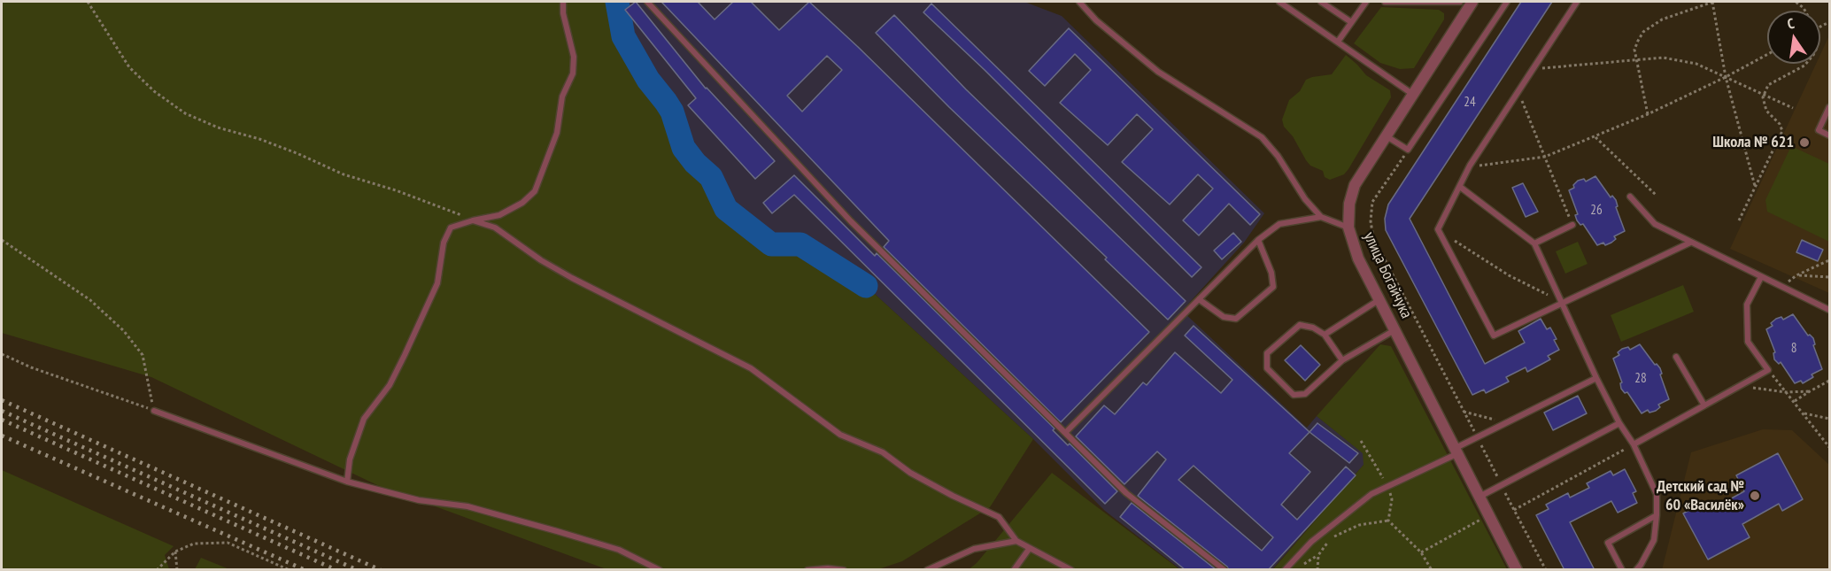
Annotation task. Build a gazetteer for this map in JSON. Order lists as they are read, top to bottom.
{
  "streets": {
    "street": ["улица Богайчука"]
  },
  "places": ["Школа № 621", "Детский сад № 60 «Василёк»"],
  "house_numbers": [
    "24",
    "26",
    "8",
    "28"
  ],
  "north": "top"
}
